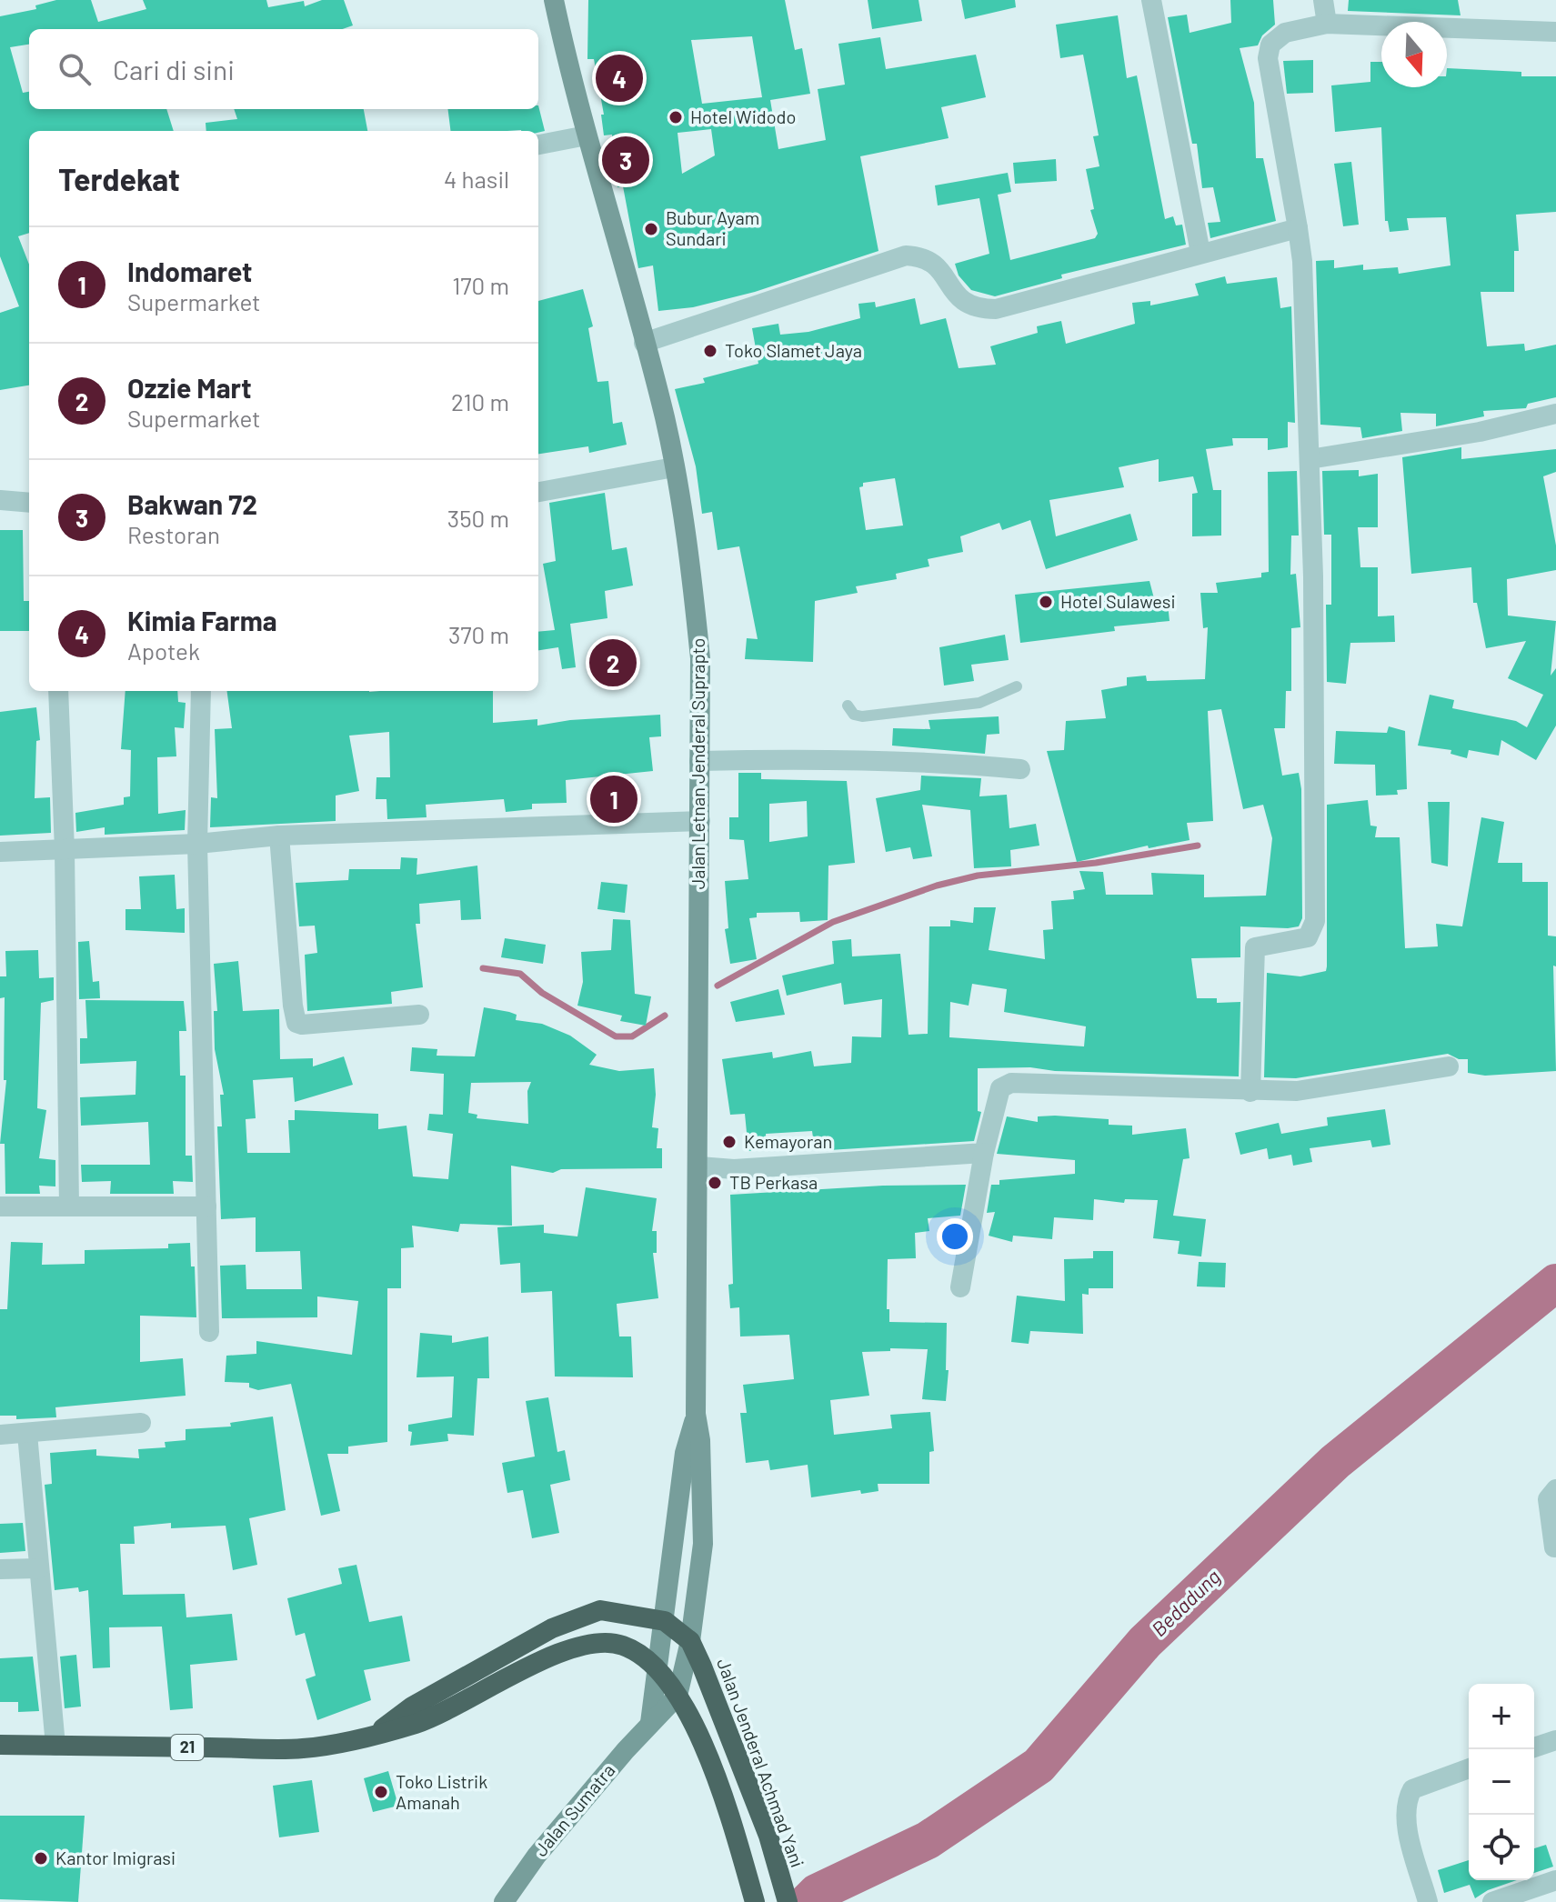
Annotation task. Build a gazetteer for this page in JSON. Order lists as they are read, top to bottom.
{
  "streets": {
    "highway": ["21", "Jalan Jenderal Achmad Yani"],
    "main road": ["Jalan Letnan Jenderal Suprapto", "Jalan Sumatra"]
  },
  "crossings": [
    ["Jalan Letnan Jenderal Suprapto", "21"],
    ["Jalan Letnan Jenderal Suprapto", "Jalan Jenderal Achmad Yani"],
    ["Jalan Letnan Jenderal Suprapto", "Jalan Sumatra"],
    ["21", "Jalan Jenderal Achmad Yani"],
    ["21", "Jalan Sumatra"]
  ],
  "water": ["Bedadung"],
  "places": [
    "Hotel Widodo",
    "Bubur Ayam Sundari",
    "Toko Slamet Jaya",
    "Hotel Sulawesi",
    "Kemayoran",
    "TB Perkasa",
    "Toko Listrik Amanah",
    "Kantor Imigrasi"
  ],
  "north": "bottom",
  "page": {
    "search": "Cari di sini",
    "pins": [
      "4",
      "3",
      "2",
      "1"
    ],
    "heading": ["Terdekat", "4 hasil"],
    "list": [
      {
        "mark": "1",
        "name": "Indomaret",
        "note": "Supermarket",
        "value": "170 m"
      },
      {
        "mark": "2",
        "name": "Ozzie Mart",
        "note": "Supermarket",
        "value": "210 m"
      },
      {
        "mark": "3",
        "name": "Bakwan 72",
        "note": "Restoran",
        "value": "350 m"
      },
      {
        "mark": "4",
        "name": "Kimia Farma",
        "note": "Apotek",
        "value": "370 m"
      }
    ],
    "map_buttons": ["+", "−"]
  }
}
